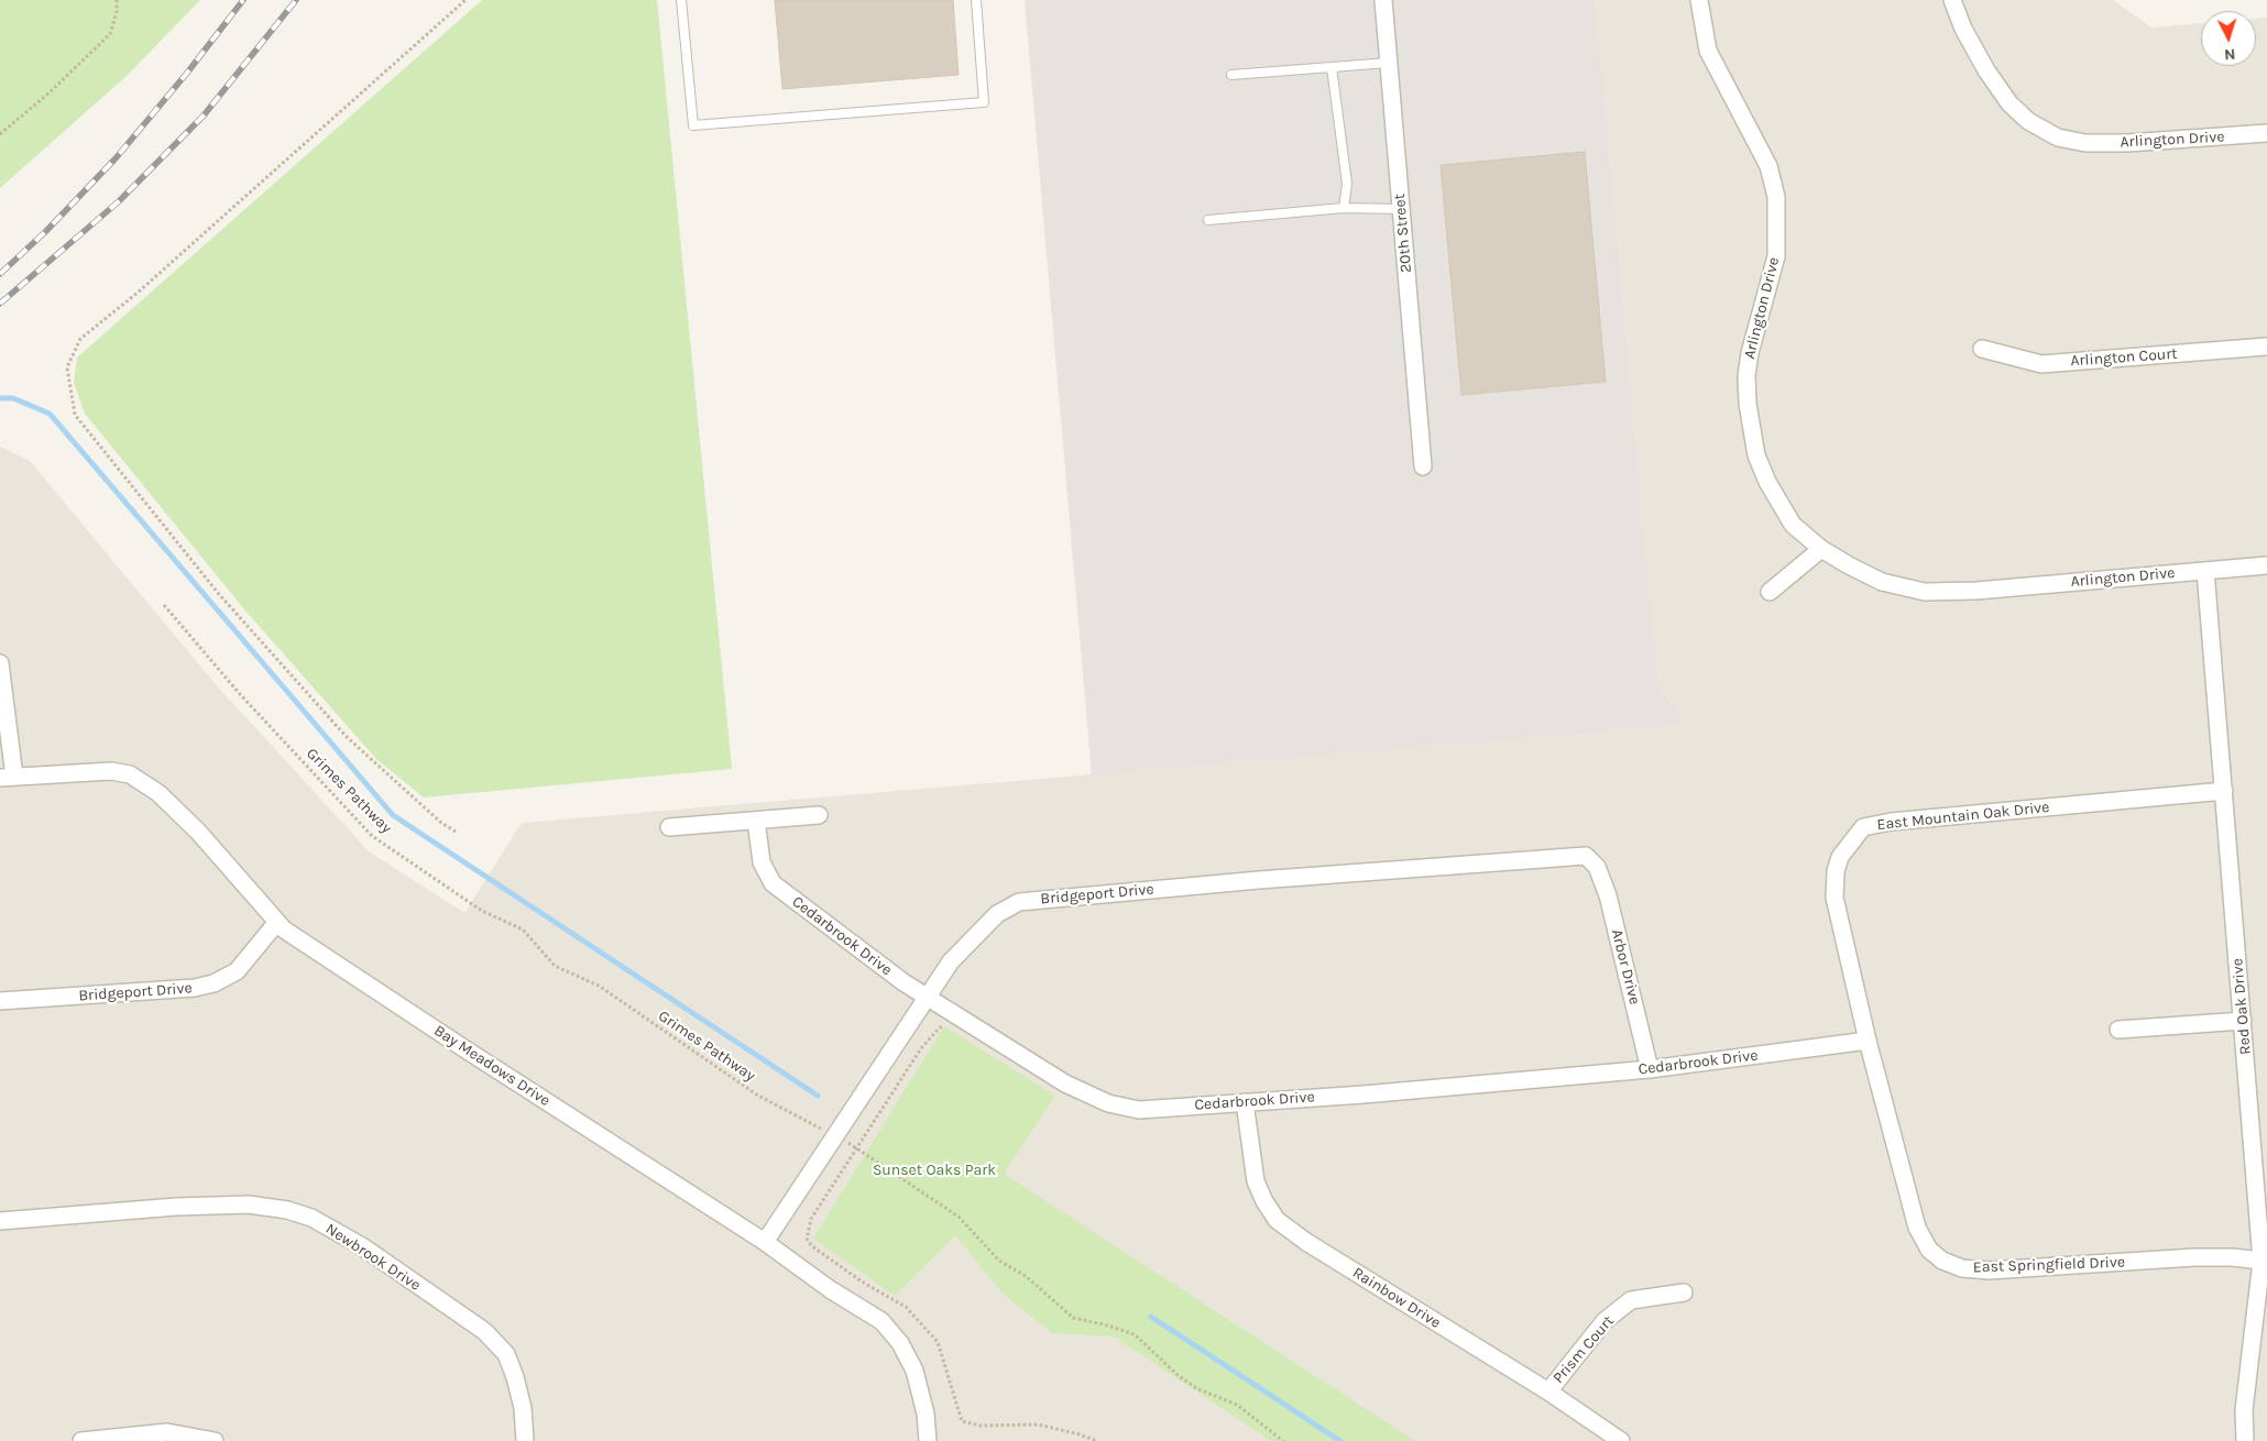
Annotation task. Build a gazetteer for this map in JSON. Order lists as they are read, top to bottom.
{
  "streets": {
    "street": [
      "Arlington Drive",
      "20th Street",
      "Arlington Court",
      "East Mountain Oak Drive",
      "Bridgeport Drive",
      "Cedarbrook Drive",
      "Arbor Drive",
      "Red Oak Drive",
      "Bay Meadows Drive",
      "Newbrook Drive",
      "East Springfield Drive",
      "Rainbow Drive",
      "Prism Court"
    ],
    "path": ["Grimes Pathway"]
  },
  "crossings": [
    ["Arlington Drive", "Red Oak Drive"],
    ["Grimes Pathway", "Bridgeport Drive"],
    ["East Mountain Oak Drive", "Cedarbrook Drive"],
    ["East Mountain Oak Drive", "Red Oak Drive"],
    ["East Mountain Oak Drive", "East Springfield Drive"],
    ["Bridgeport Drive", "Cedarbrook Drive"],
    ["Bridgeport Drive", "Arbor Drive"],
    ["Bridgeport Drive", "Bay Meadows Drive"],
    ["Cedarbrook Drive", "Arbor Drive"],
    ["Cedarbrook Drive", "East Springfield Drive"],
    ["Cedarbrook Drive", "Rainbow Drive"],
    ["Red Oak Drive", "East Springfield Drive"],
    ["Rainbow Drive", "Prism Court"]
  ],
  "parks": ["Sunset Oaks Park"],
  "north": "bottom"
}
